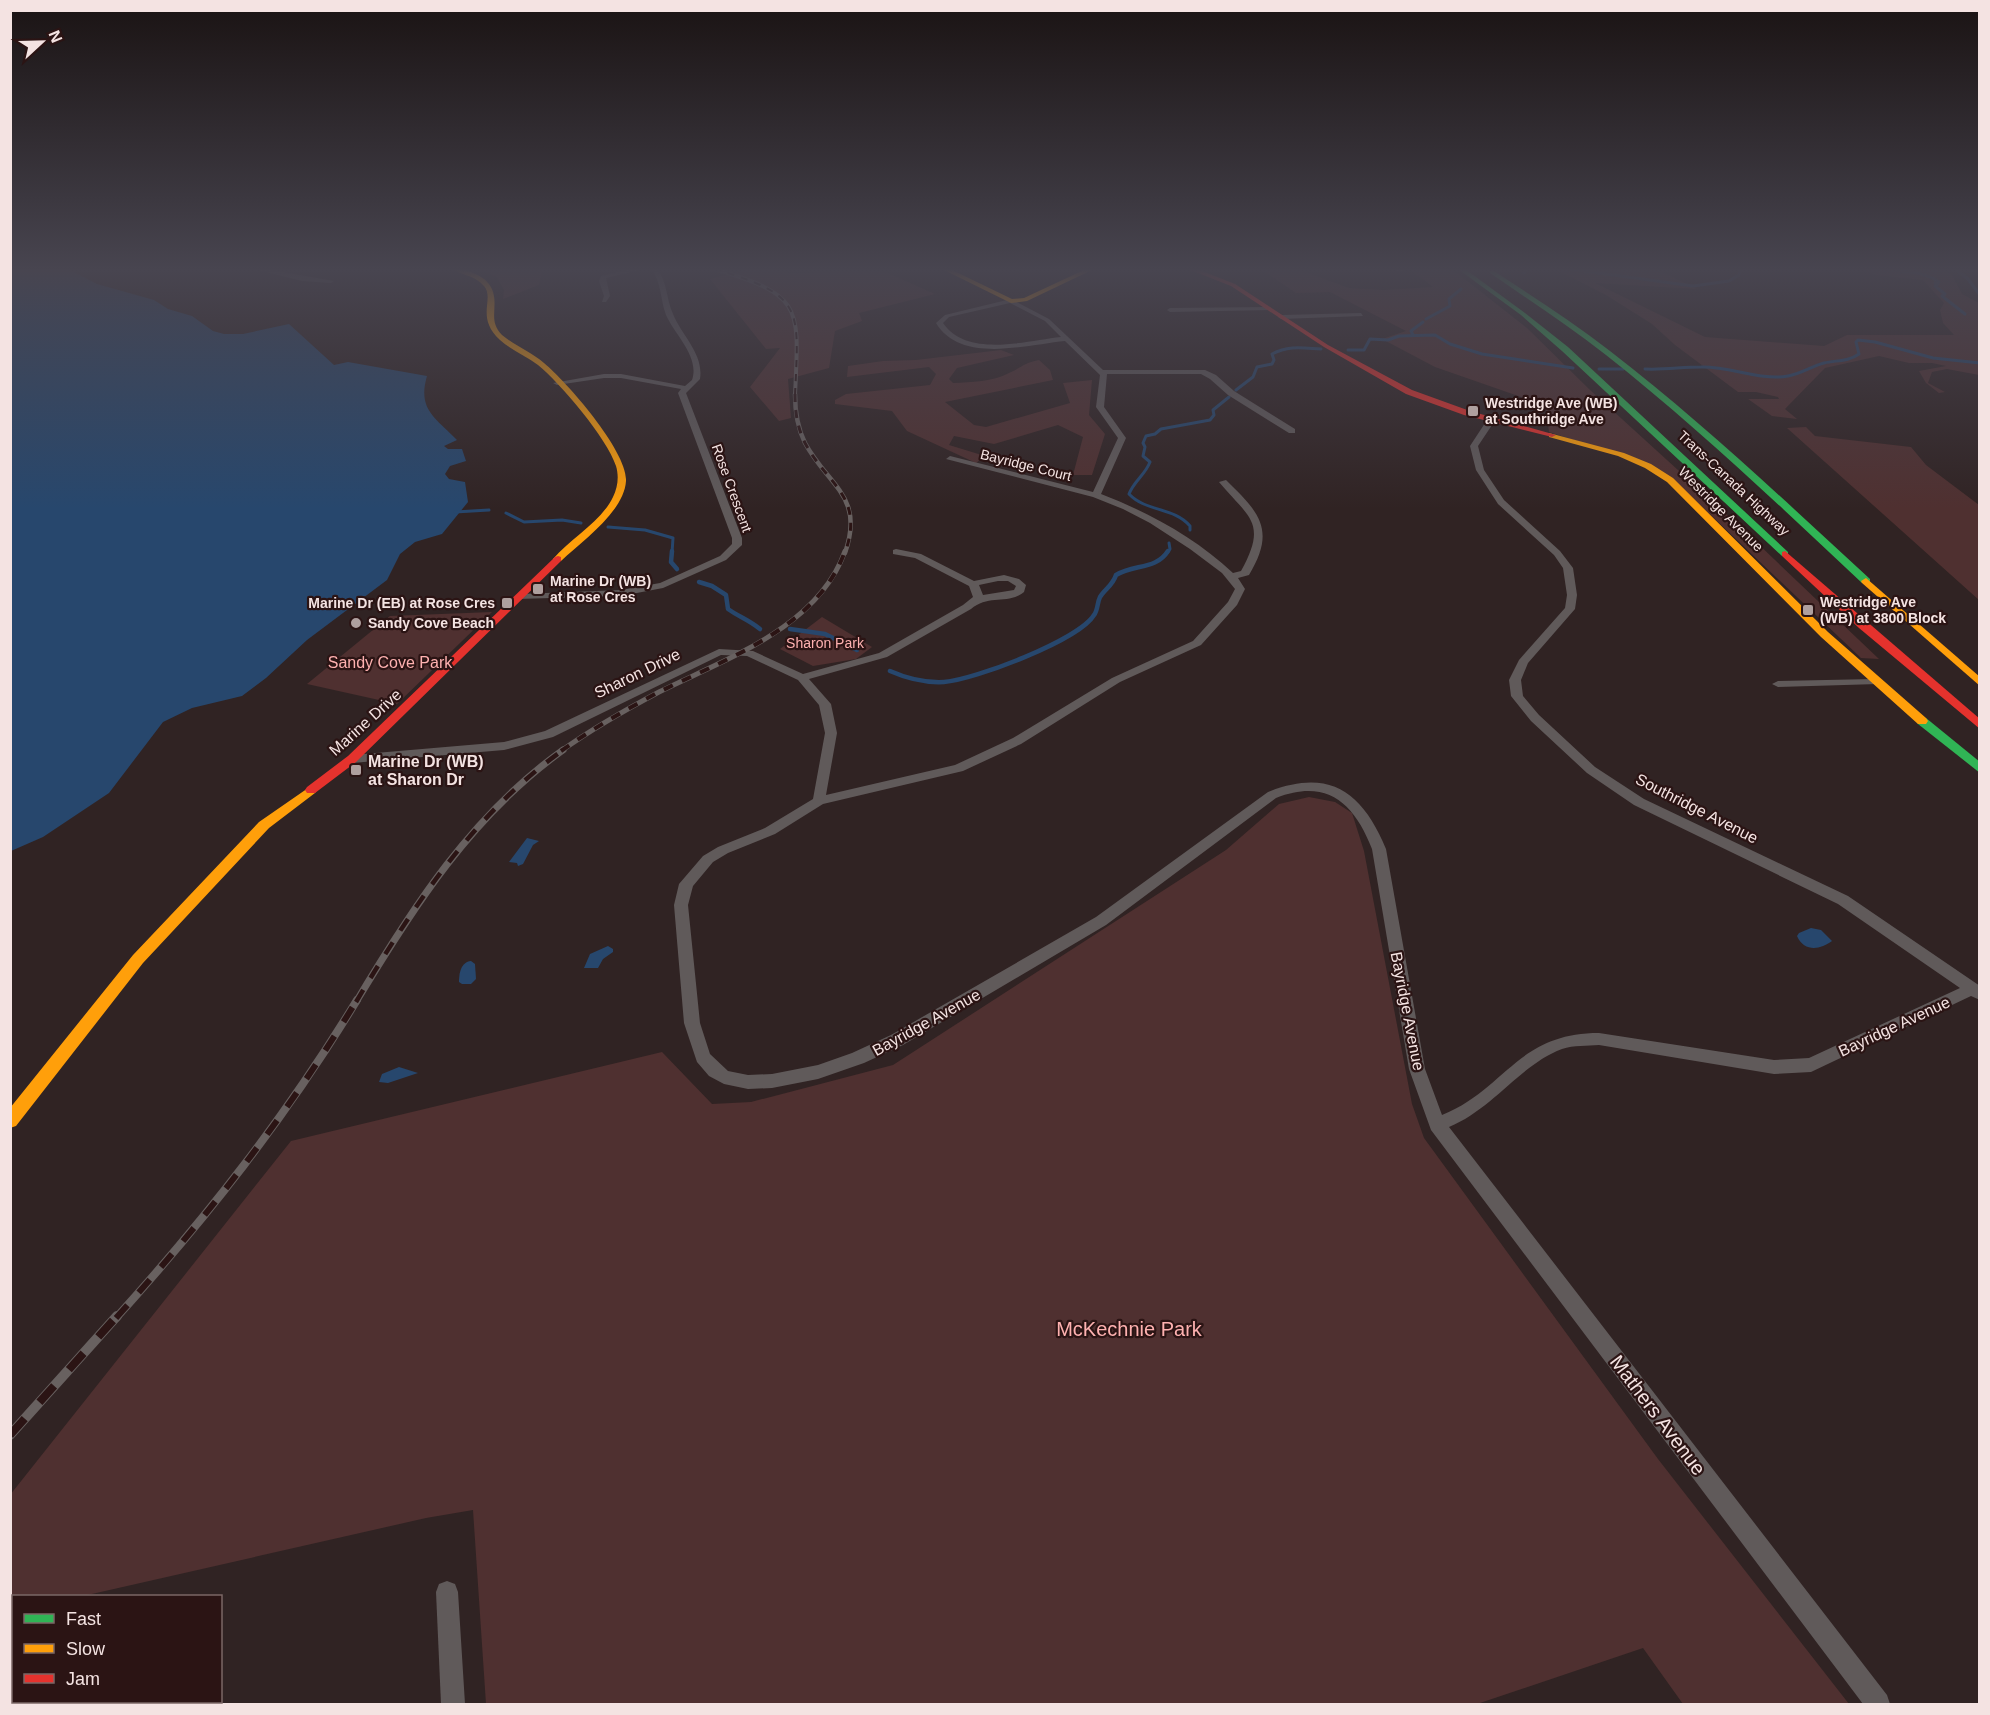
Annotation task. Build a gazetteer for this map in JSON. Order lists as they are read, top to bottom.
{
  "streets": {
    "main road": ["Trans-Canada Highway", "Westridge Avenue", "Marine Drive"],
    "street": [
      "Bayridge Court",
      "Rose Crescent",
      "Sharon Drive",
      "Southridge Avenue",
      "Bayridge Avenue",
      "Mathers Avenue"
    ]
  },
  "crossings": [
    ["Rose Crescent", "Marine Drive"],
    ["Westridge Avenue", "Southridge Avenue"],
    ["Sharon Drive", "Marine Drive"],
    ["Sharon Drive", "Bayridge Avenue"],
    ["Southridge Avenue", "Bayridge Avenue"],
    ["Bayridge Avenue", "Mathers Avenue"]
  ],
  "parks": ["Sharon Park", "Sandy Cove Park", "McKechnie Park"],
  "places": {
    "transit": [
      "Westridge Ave (WB) at Southridge Ave",
      "Marine Dr (WB) at Rose Cres",
      "Marine Dr (EB) at Rose Cres",
      "Westridge Ave (WB) at 3800 Block",
      "Marine Dr (WB) at Sharon Dr"
    ],
    "other": ["Sandy Cove Beach"]
  },
  "legend": ["Fast", "Slow", "Jam"],
  "north": "right"
}
